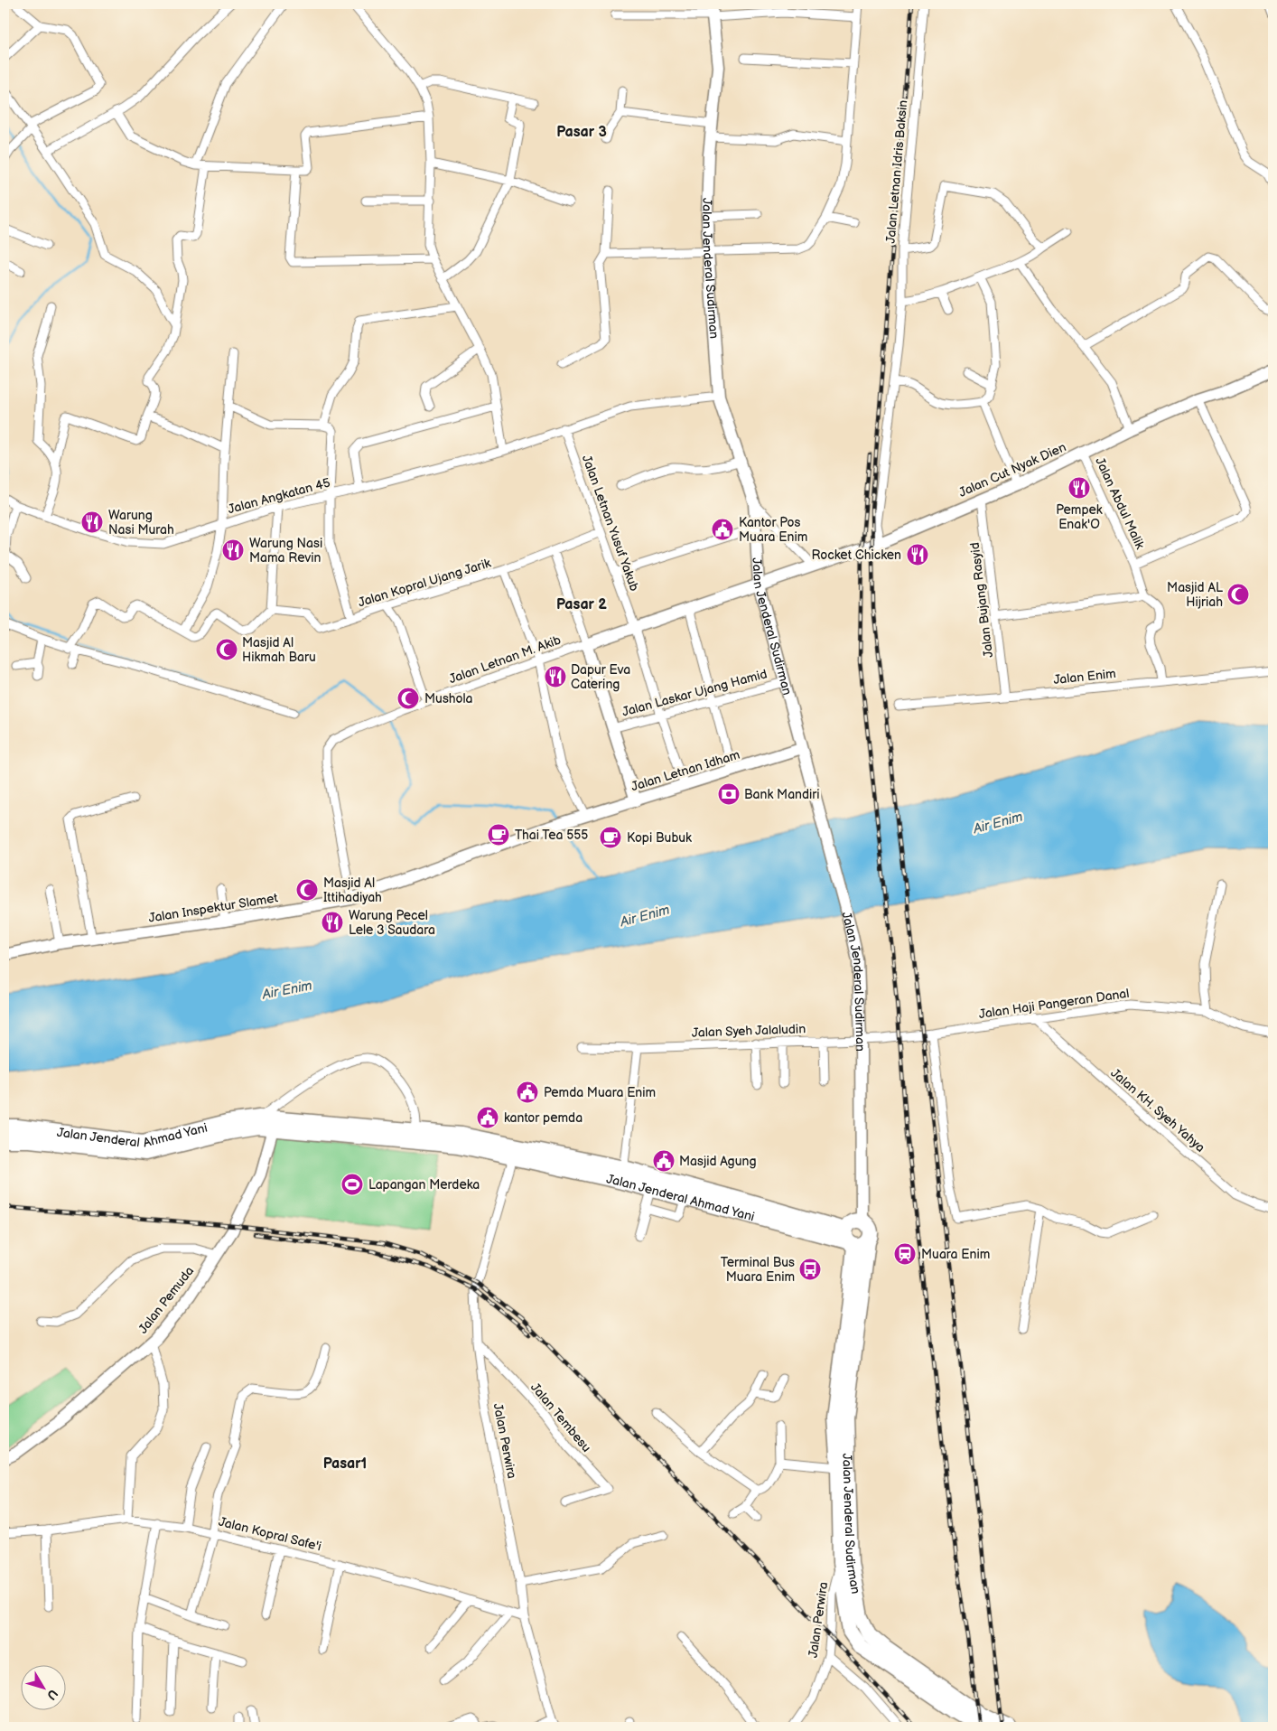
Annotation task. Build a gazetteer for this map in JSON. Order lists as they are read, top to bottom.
{
  "streets": {
    "highway": ["Jalan Jenderal Sudirman", "Jalan Jenderal Ahmad Yani"],
    "main road": [
      "Jalan Cut Nyak Dien",
      "Jalan Letnan Idham",
      "Jalan Inspektur Slamet",
      "Jalan Pemuda"
    ],
    "street": [
      "Jalan Letnan Idris Baksin",
      "Jalan Angkatan 45",
      "Jalan Abdul Malik",
      "Jalan Letnan Yusuf Yakub",
      "Jalan Kopral Ujang Jarik",
      "Jalan Bujang Rasyid",
      "Jalan Letnan M. Akib",
      "Jalan Enim",
      "Jalan Laskar Ujang Hamid",
      "Jalan Haji Pangeran Danal",
      "Jalan Syeh Jalaludin",
      "Jalan KH. Syeh Yahya",
      "Jalan Tembesu",
      "Jalan Perwira",
      "Jalan Kopral Safe'i"
    ]
  },
  "crossings": [
    ["Jalan Jenderal Sudirman", "Jalan Cut Nyak Dien"],
    ["Jalan Jenderal Sudirman", "Jalan Angkatan 45"],
    ["Jalan Jenderal Sudirman", "Jalan Laskar Ujang Hamid"],
    ["Jalan Jenderal Sudirman", "Jalan Letnan Idham"],
    ["Jalan Jenderal Sudirman", "Jalan Haji Pangeran Danal"],
    ["Jalan Jenderal Sudirman", "Jalan Syeh Jalaludin"],
    ["Jalan Jenderal Sudirman", "Jalan Jenderal Ahmad Yani"],
    ["Jalan Jenderal Sudirman", "Jalan Perwira"],
    ["Jalan Cut Nyak Dien", "Jalan Abdul Malik"],
    ["Jalan Cut Nyak Dien", "Jalan Letnan Yusuf Yakub"],
    ["Jalan Cut Nyak Dien", "Jalan Bujang Rasyid"],
    ["Jalan Cut Nyak Dien", "Jalan Letnan M. Akib"],
    ["Jalan Angkatan 45", "Jalan Letnan Yusuf Yakub"],
    ["Jalan Letnan Yusuf Yakub", "Jalan Kopral Ujang Jarik"],
    ["Jalan Letnan Yusuf Yakub", "Jalan Laskar Ujang Hamid"],
    ["Jalan Letnan Yusuf Yakub", "Jalan Letnan Idham"],
    ["Jalan Bujang Rasyid", "Jalan Enim"],
    ["Jalan Letnan M. Akib", "Jalan Inspektur Slamet"],
    ["Jalan Letnan Idham", "Jalan Inspektur Slamet"],
    ["Jalan Haji Pangeran Danal", "Jalan Syeh Jalaludin"],
    ["Jalan Haji Pangeran Danal", "Jalan KH. Syeh Yahya"],
    ["Jalan Jenderal Ahmad Yani", "Jalan Perwira"],
    ["Jalan Tembesu", "Jalan Perwira"],
    ["Jalan Perwira", "Jalan Kopral Safe'i"]
  ],
  "districts": ["Pasar 3", "Pasar 2", "Pasar1"],
  "water": ["Air Enim"],
  "places": {
    "restaurant": [
      "Pempek Enak'O",
      "Warung Nasi Murah",
      "Warung Nasi Mama Revin",
      "Rocket Chicken",
      "Dapur Eva Catering",
      "Warung Pecel Lele 3 Saudara"
    ],
    "public building": [
      "Kantor Pos Muara Enim",
      "Pemda Muara Enim",
      "kantor pemda",
      "Masjid Agung"
    ],
    "mosque": [
      "Masjid AL Hijriah",
      "Masjid Al Hikmah Baru",
      "Mushola",
      "Masjid Al Ittihadiyah"
    ],
    "bank": ["Bank Mandiri"],
    "cafe": ["Thai Tea 555", "Kopi Bubuk"],
    "sports": ["Lapangan Merdeka"],
    "station": ["Muara Enim"],
    "bus stop": ["Terminal Bus Muara Enim"]
  },
  "north": "bottom right"
}
